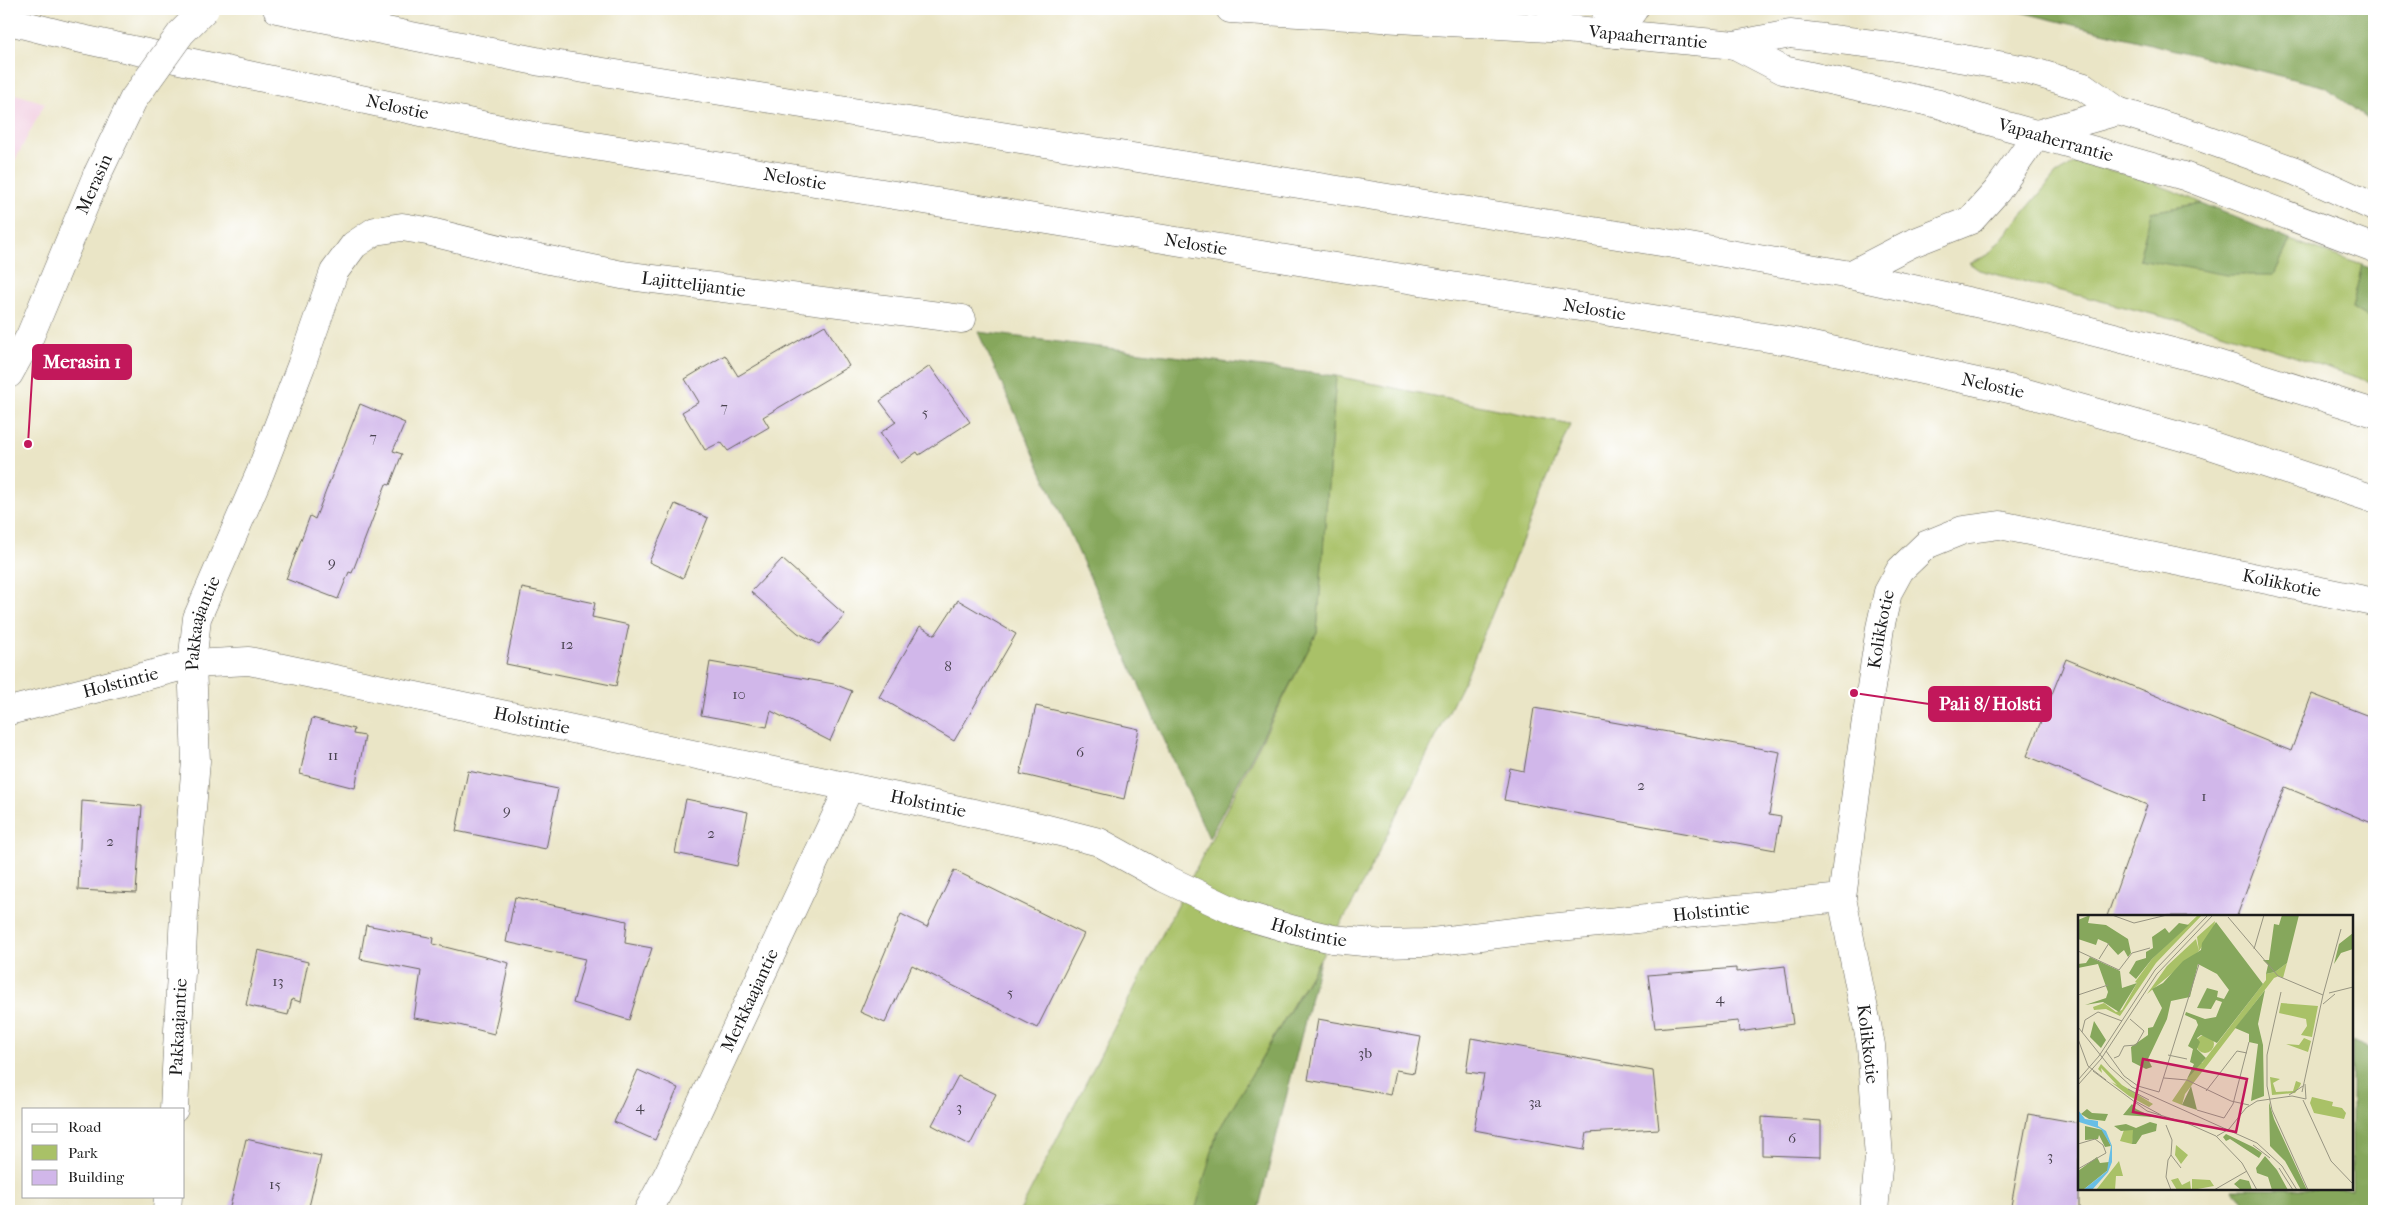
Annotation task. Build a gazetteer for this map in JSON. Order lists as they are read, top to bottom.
{
  "streets": {
    "main road": [
      "Vapaaherrantie",
      "Nelostie",
      "Merasin",
      "Lajittelijantie",
      "Kolikkotie",
      "Pakkaajantie",
      "Holstintie",
      "Merkkaajantie"
    ]
  },
  "crossings": [
    ["Lajittelijantie", "Pakkaajantie"],
    ["Kolikkotie", "Holstintie"],
    ["Pakkaajantie", "Holstintie"],
    ["Holstintie", "Merkkaajantie"]
  ],
  "places": ["Merasin 1", "Pali 8/ Holsti"],
  "house_numbers": [
    "7",
    "5",
    "7",
    "9",
    "12",
    "8",
    "10",
    "6",
    "11",
    "2",
    "1",
    "9",
    "2",
    "2",
    "13",
    "5",
    "4",
    "3b",
    "3a",
    "4",
    "3",
    "6",
    "3",
    "15"
  ],
  "legend": ["Road", "Park", "Building"]
}
